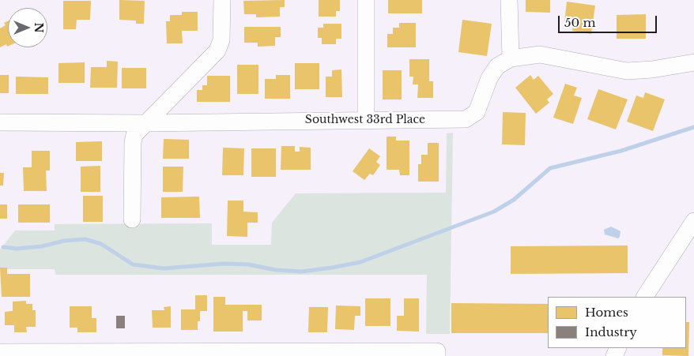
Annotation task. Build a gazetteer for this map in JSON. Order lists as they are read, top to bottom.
{
  "streets": {
    "street": ["Southwest 33rd Place"]
  },
  "legend": ["Homes", "Industry"],
  "scale_bar": "50 m",
  "north": "right"
}
